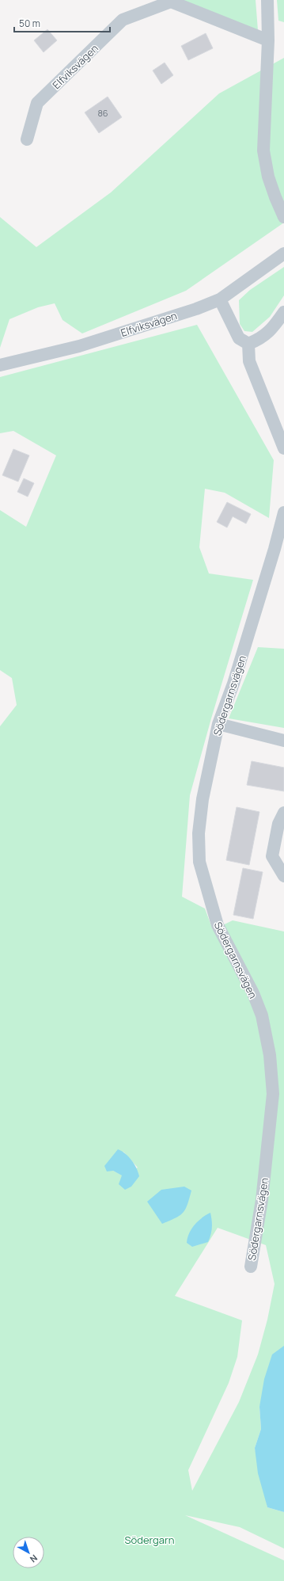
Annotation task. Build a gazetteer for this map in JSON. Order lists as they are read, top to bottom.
{
  "streets": {
    "street": ["Elfviksvägen", "Södergarnsvägen"]
  },
  "parks": ["Södergarn"],
  "house_numbers": ["86"],
  "scale_bar": "50 m",
  "north": "bottom right"
}
